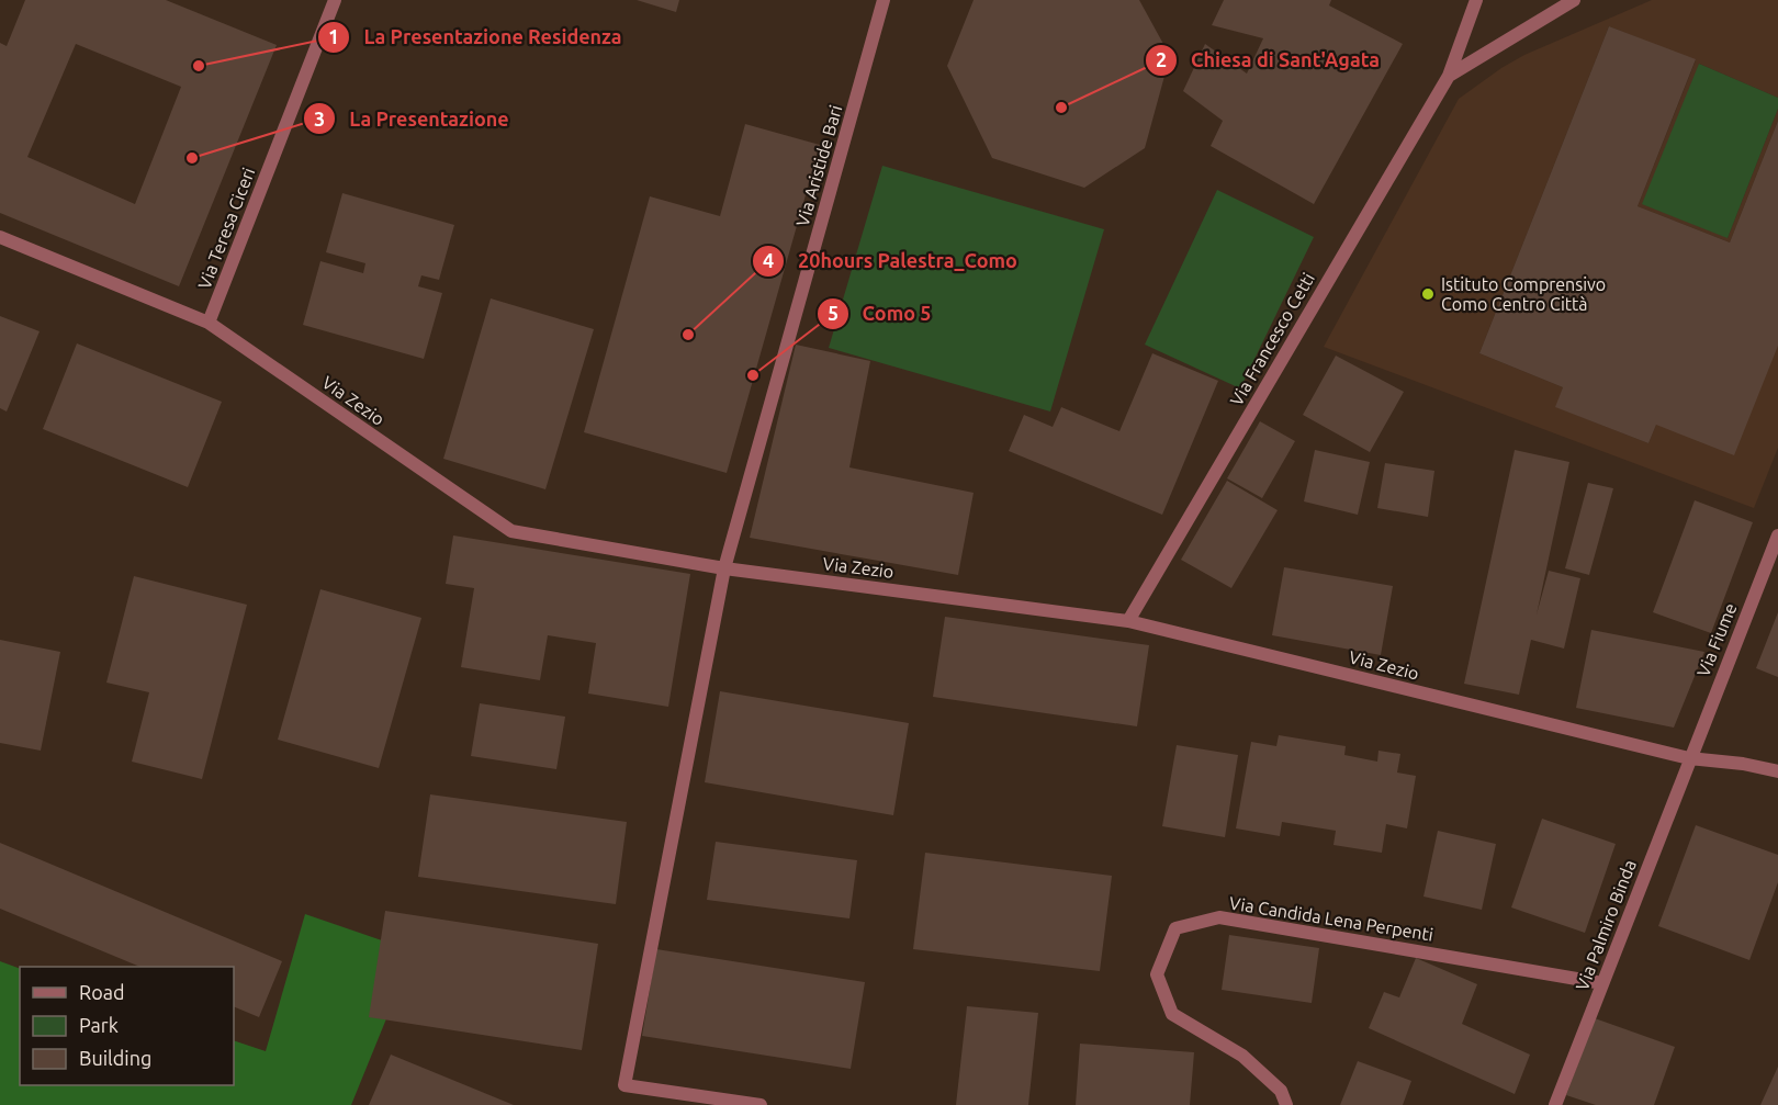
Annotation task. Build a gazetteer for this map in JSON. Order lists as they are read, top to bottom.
{
  "streets": {
    "street": [
      "Via Aristide Bari",
      "Via Teresa Ciceri",
      "Via Francesco Cetti",
      "Via Zezio",
      "Via Fiume",
      "Via Candida Lena Perpenti",
      "Via Palmiro Binda"
    ]
  },
  "crossings": [
    ["Via Aristide Bari", "Via Zezio"],
    ["Via Teresa Ciceri", "Via Zezio"],
    ["Via Francesco Cetti", "Via Zezio"],
    ["Via Zezio", "Via Fiume"],
    ["Via Zezio", "Via Palmiro Binda"],
    ["Via Fiume", "Via Palmiro Binda"],
    ["Via Candida Lena Perpenti", "Via Palmiro Binda"]
  ],
  "places": [
    "La Presentazione Residenza",
    "Chiesa di Sant'Agata",
    "La Presentazione",
    "Istituto Comprensivo Como Centro Città",
    "20hours Palestra_Como",
    "Como 5"
  ],
  "legend": ["Road", "Park", "Building"]
}
